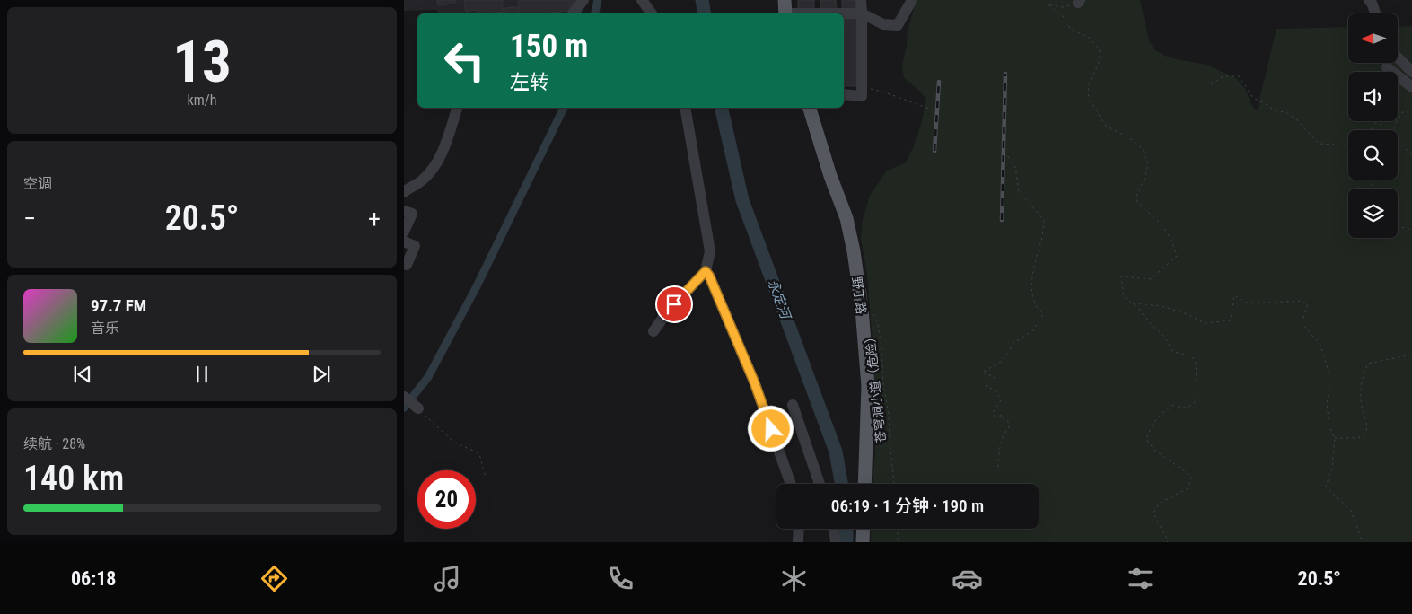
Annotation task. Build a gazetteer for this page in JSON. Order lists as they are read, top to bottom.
{
  "streets": {
    "main road": ["野丁路"],
    "path": ["苍穹洞小道（危险）"]
  },
  "water": ["永定河"],
  "north": "left",
  "page": {
    "tile": [
      ["13", "km/h"],
      "空调",
      ["续航 · 28%", "140 km"]
    ],
    "turn": ["150 m", "左转"],
    "heat": ["−", "20.5°", "+"],
    "song": ["97.7 FM", "音乐"],
    "limit": "20",
    "trip": "06:19 · 1 分钟 · 190 m",
    "tabs": ["06:18", "20.5°"]
  }
}
